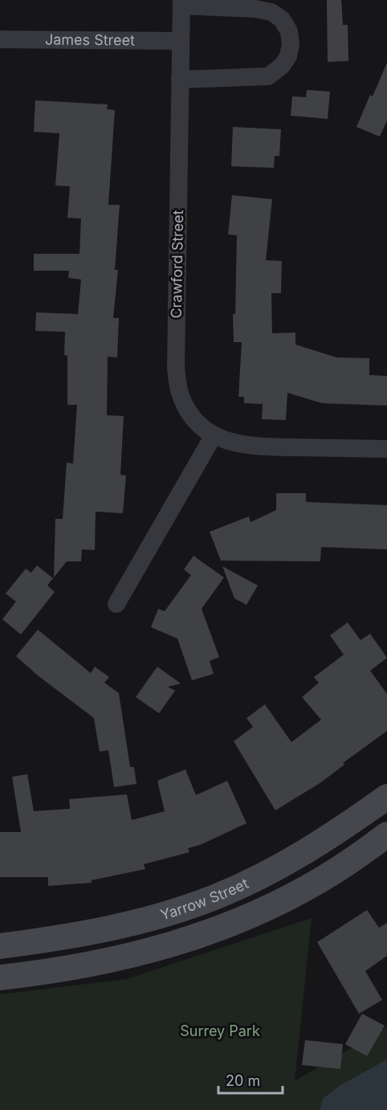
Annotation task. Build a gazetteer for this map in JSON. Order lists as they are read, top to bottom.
{
  "streets": {
    "street": ["James Street", "Crawford Street", "Yarrow Street"]
  },
  "crossings": [
    ["James Street", "Crawford Street"]
  ],
  "parks": ["Surrey Park"],
  "scale_bar": "20 m"
}
